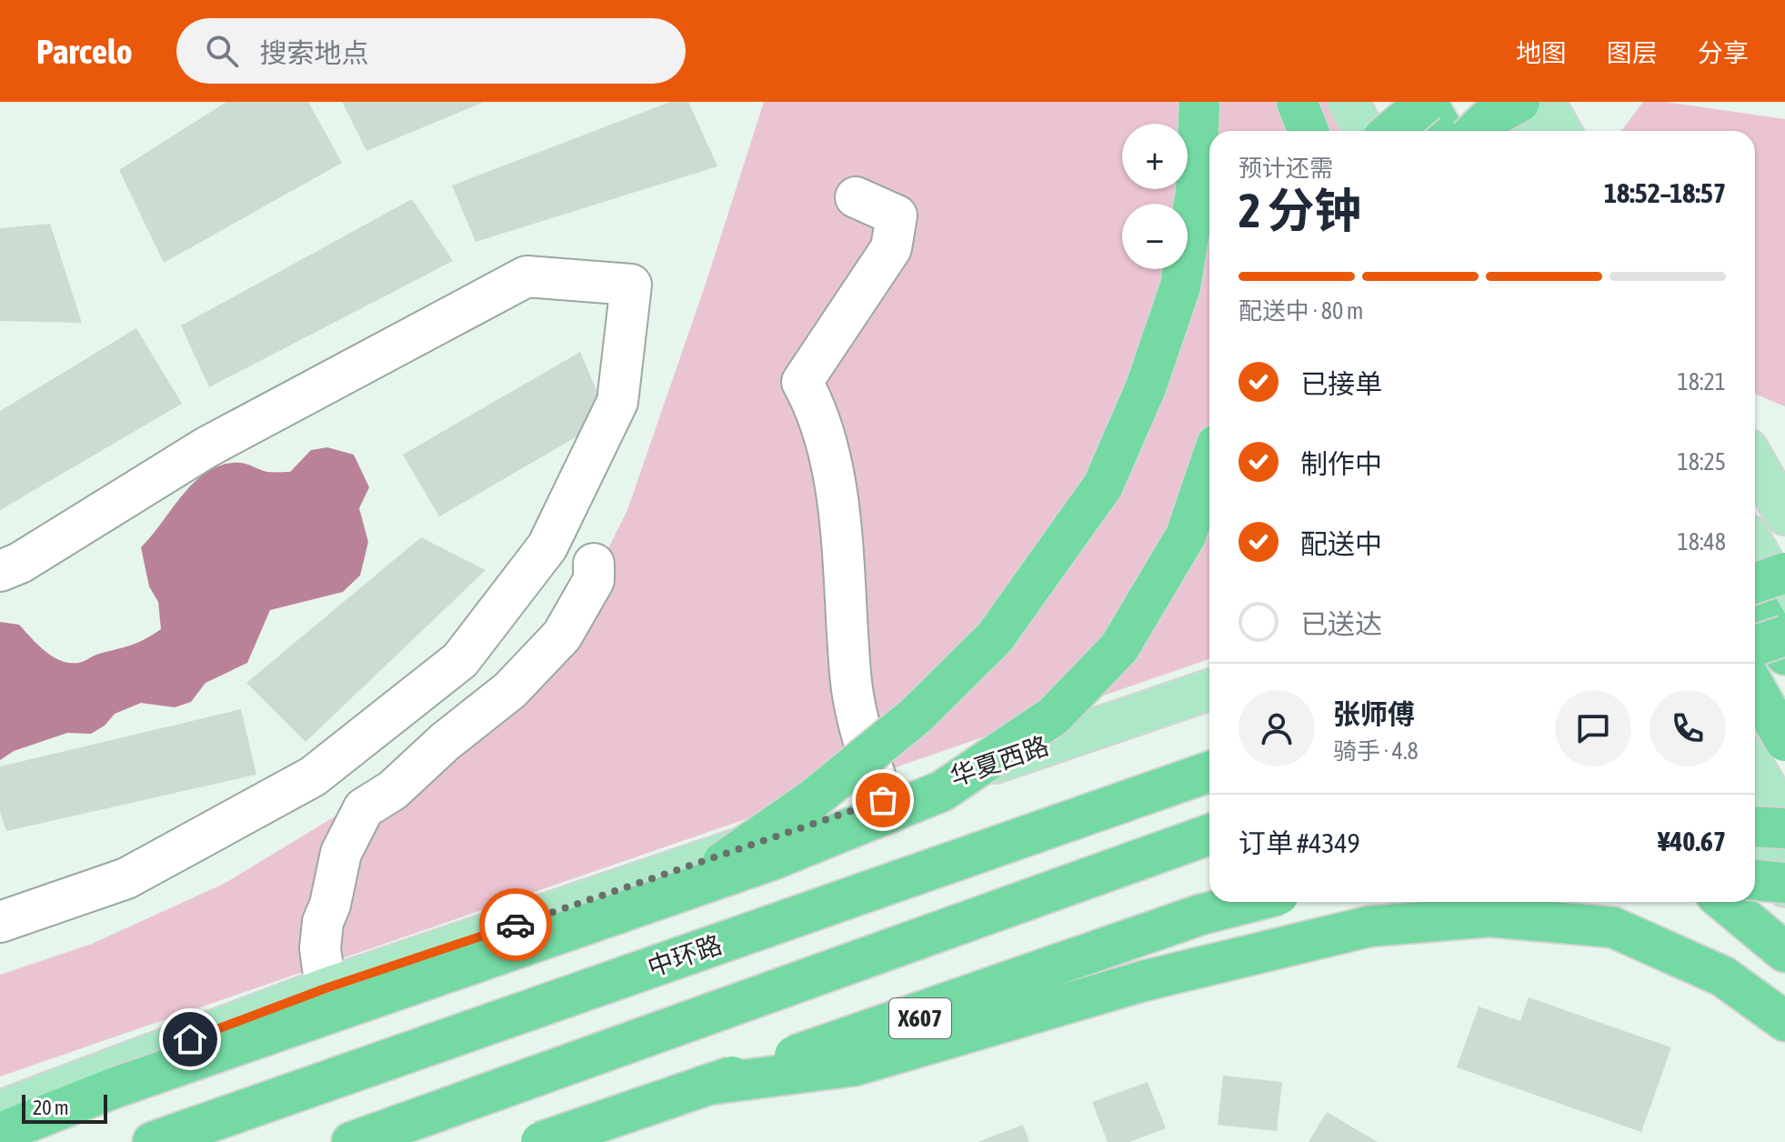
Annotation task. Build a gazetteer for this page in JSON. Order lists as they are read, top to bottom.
{
  "streets": {
    "highway": ["中环路"],
    "main road": ["华夏西路", "X607"]
  },
  "scale_bar": "20 m",
  "page": {
    "header": "Parcelo",
    "search": "搜索地点",
    "nav": ["地图", "图层", "分享"],
    "map_buttons": ["+", "−"],
    "heading": ["2 分钟", "预计还需", "18:52–18:57"],
    "panel": [
      "张师傅",
      "骑手 · 4.8",
      "订单 #4349",
      "¥40.67"
    ],
    "bar": "配送中 · 80 m",
    "list": [
      ["已接单", "18:21"],
      ["制作中", "18:25"],
      ["配送中", "18:48"],
      "已送达"
    ],
    "scale": "20 m"
  }
}
